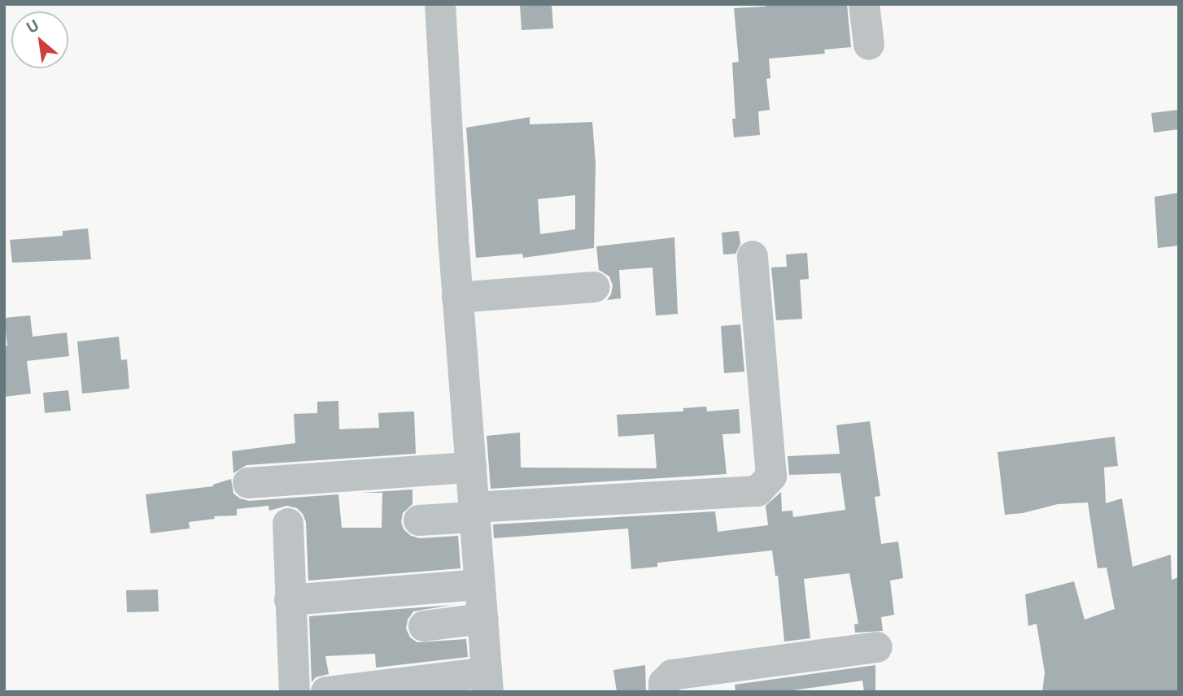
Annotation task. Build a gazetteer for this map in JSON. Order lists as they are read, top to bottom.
{
  "north": "top left"
}
